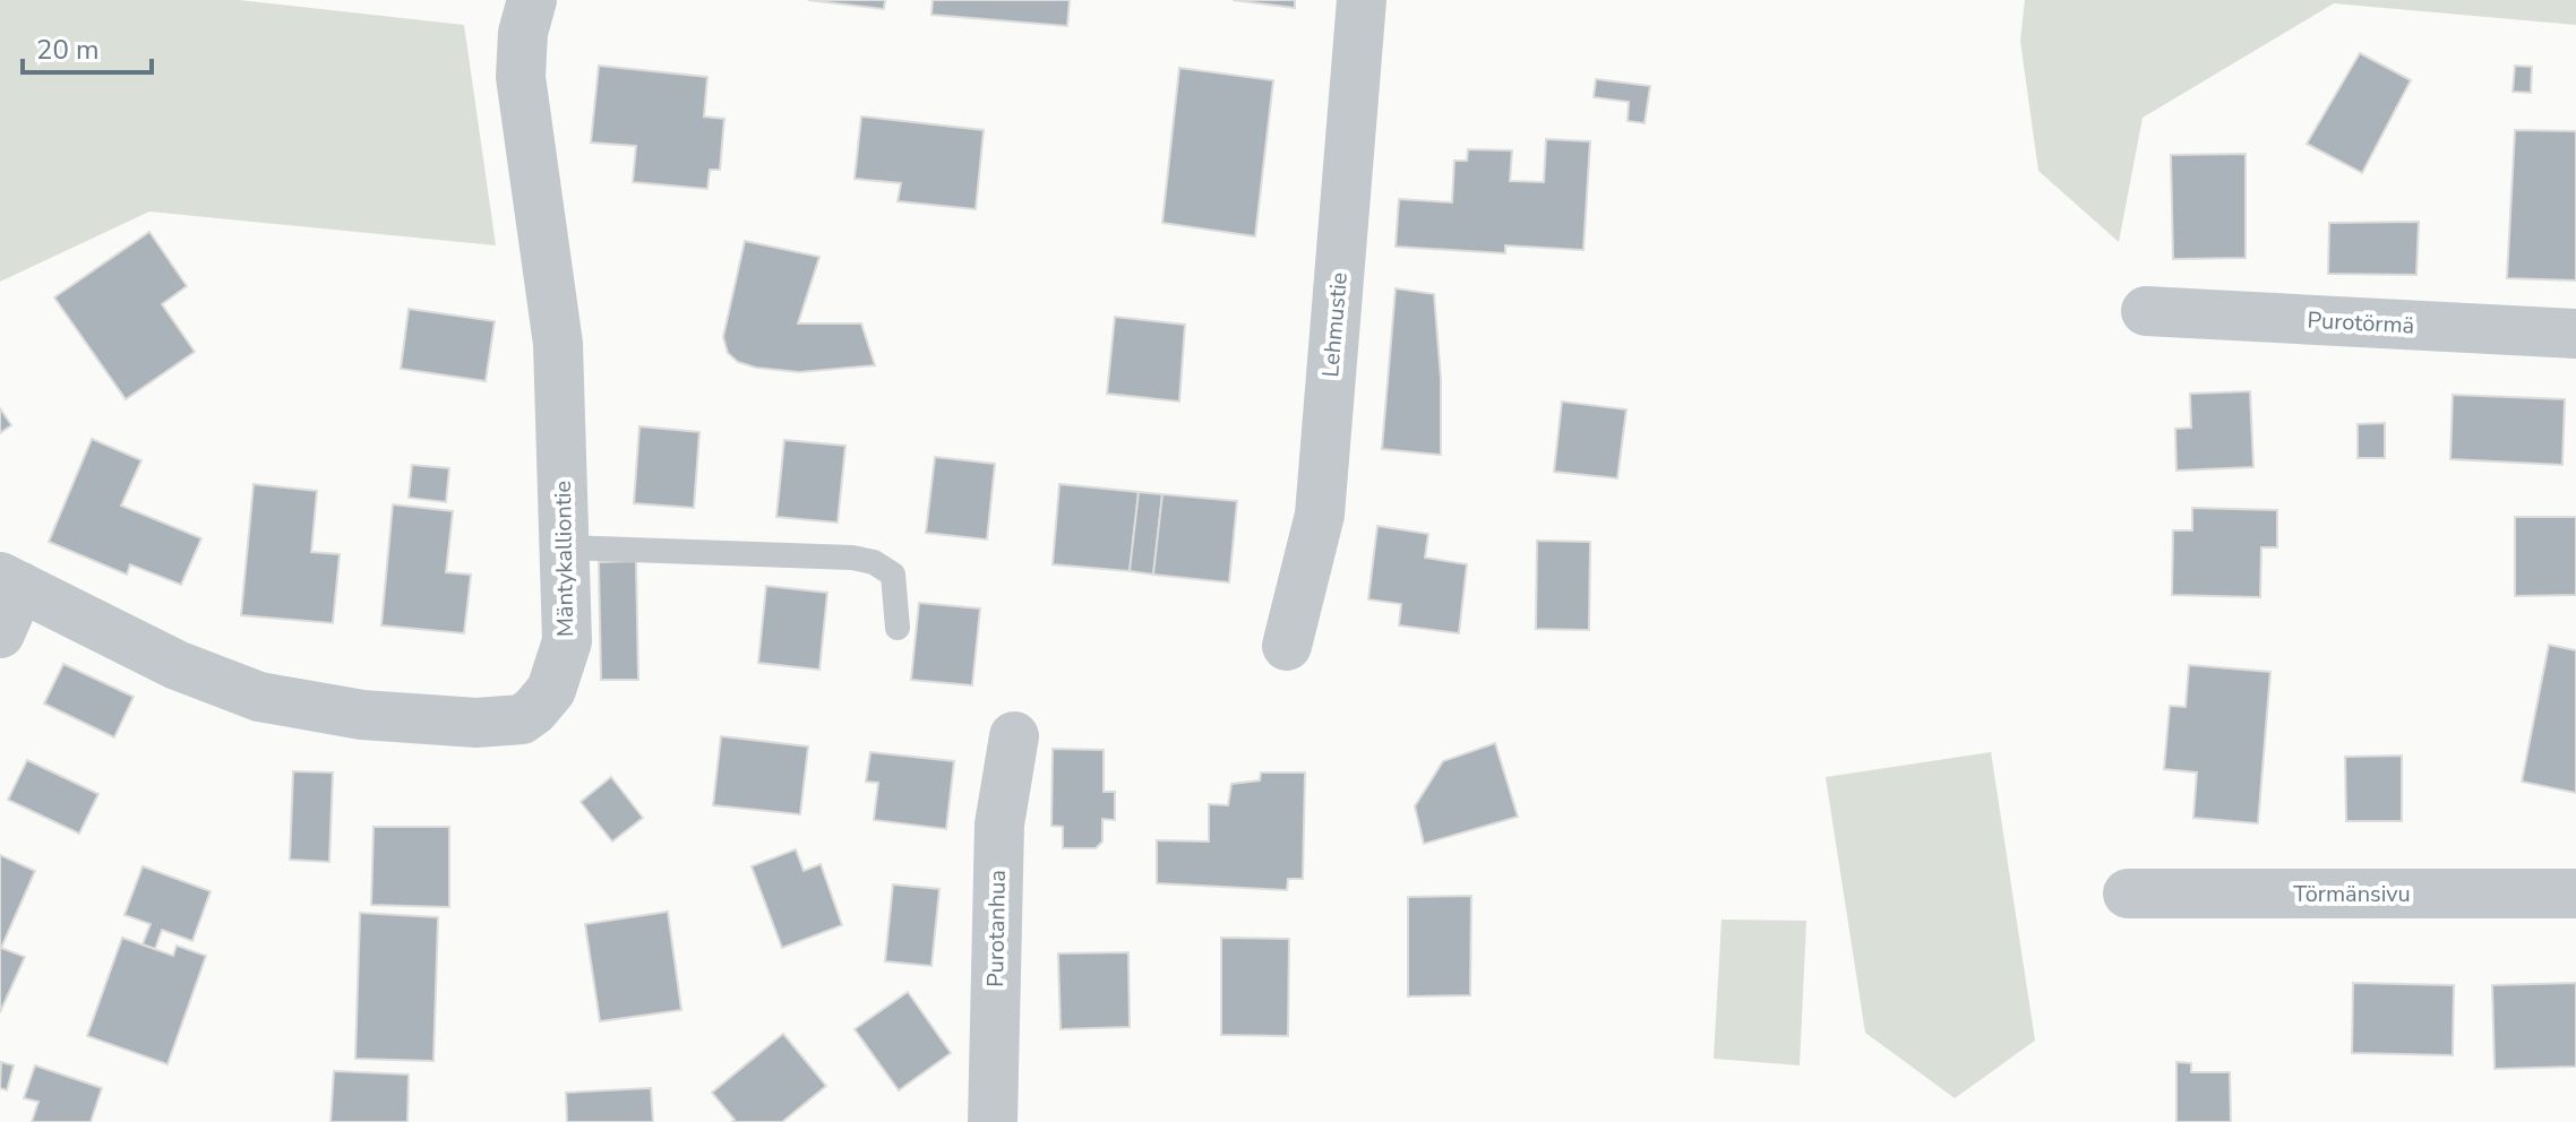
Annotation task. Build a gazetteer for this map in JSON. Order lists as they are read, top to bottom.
{
  "streets": {
    "street": [
      "Purotörmä",
      "Lehmustie",
      "Mäntykalliontie",
      "Törmänsivu",
      "Purotanhua"
    ]
  },
  "scale_bar": "20 m"
}
